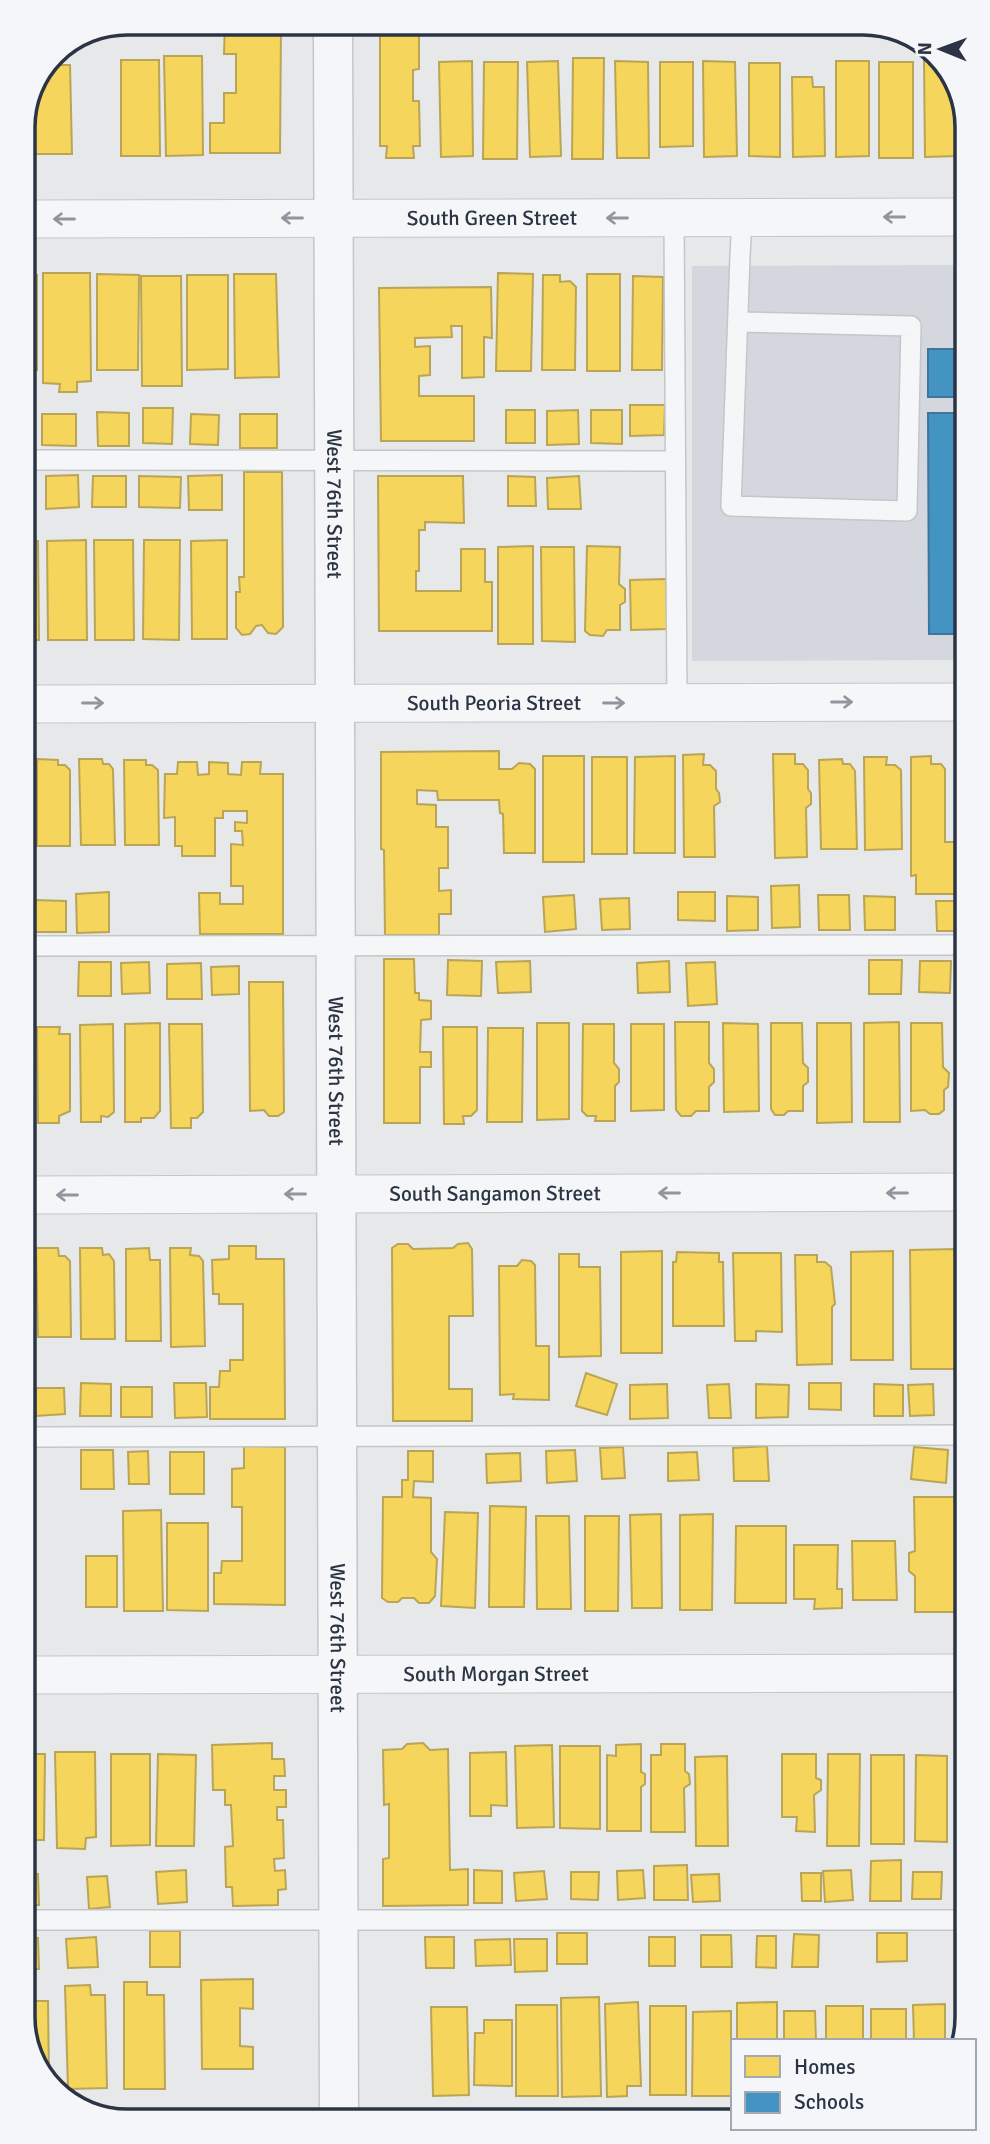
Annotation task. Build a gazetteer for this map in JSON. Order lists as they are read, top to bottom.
{
  "streets": {
    "street": [
      "South Green Street",
      "West 76th Street",
      "South Peoria Street",
      "South Sangamon Street",
      "South Morgan Street"
    ]
  },
  "crossings": [
    ["South Green Street", "West 76th Street"],
    ["West 76th Street", "South Peoria Street"],
    ["West 76th Street", "South Sangamon Street"],
    ["West 76th Street", "South Morgan Street"]
  ],
  "one_way": ["South Green Street", "South Peoria Street", "South Sangamon Street"],
  "legend": ["Homes", "Schools"],
  "north": "left"
}
